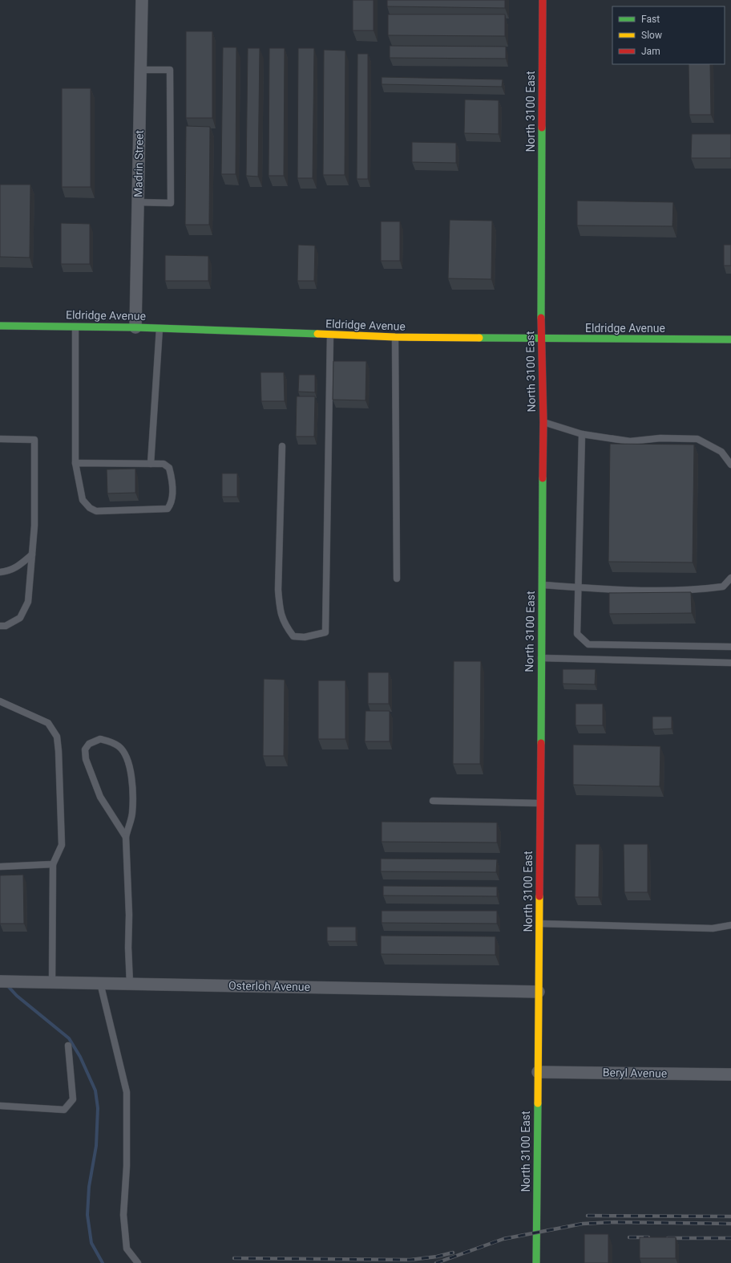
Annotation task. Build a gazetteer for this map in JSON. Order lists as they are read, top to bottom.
{
  "streets": {
    "main road": ["North 3100 East", "Eldridge Avenue"],
    "street": ["Madrin Street", "Osterloh Avenue", "Beryl Avenue"]
  },
  "crossings": [
    ["North 3100 East", "Eldridge Avenue"],
    ["North 3100 East", "Osterloh Avenue"],
    ["North 3100 East", "Beryl Avenue"],
    ["Madrin Street", "Eldridge Avenue"]
  ],
  "legend": ["Fast", "Slow", "Jam"]
}
